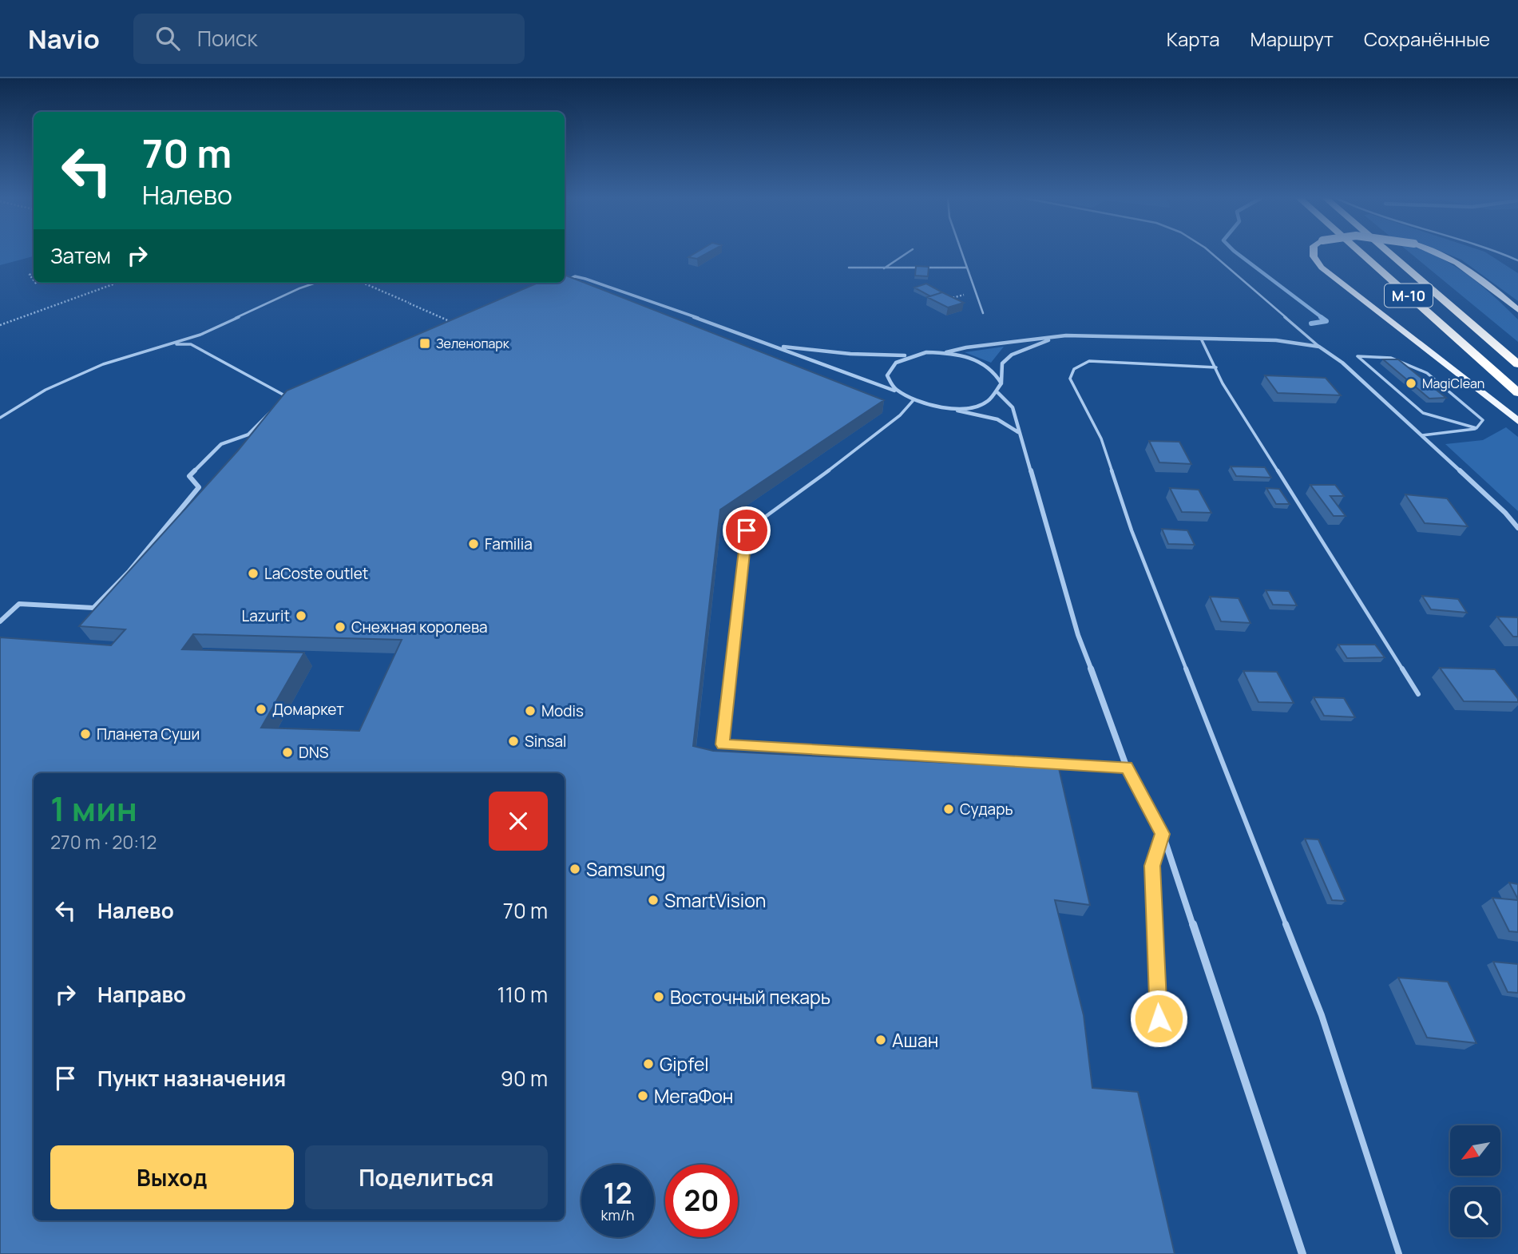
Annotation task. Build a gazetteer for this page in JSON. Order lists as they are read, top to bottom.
{
  "streets": {
    "highway": ["М-10"]
  },
  "places": {
    "transit": ["Зеленопарк"],
    "other": [
      "MagiClean",
      "Familia",
      "LaCoste outlet",
      "Lazurit",
      "Снежная королева",
      "Домаркет",
      "Modis",
      "Планета Суши",
      "Sinsal",
      "DNS",
      "Сударь",
      "Samsung",
      "SmartVision",
      "Восточный пекарь",
      "Ашан",
      "Gipfel",
      "МегаФон"
    ]
  },
  "north": "bottom left",
  "page": {
    "header": "Navio",
    "search": "Поиск",
    "nav": ["Карта", "Маршрут", "Сохранённые"],
    "turn": ["70 m", "Налево"],
    "then": "Затем",
    "heading": ["1 мин", "270 m · 20:12"],
    "list": [
      {
        "name": "Налево",
        "value": "70 m"
      },
      {
        "name": "Направо",
        "value": "110 m"
      },
      {
        "name": "Пункт назначения",
        "value": "90 m"
      }
    ],
    "buttons": ["Выход", "Поделиться"],
    "speed": "12 km/h",
    "limit": "20"
  }
}
